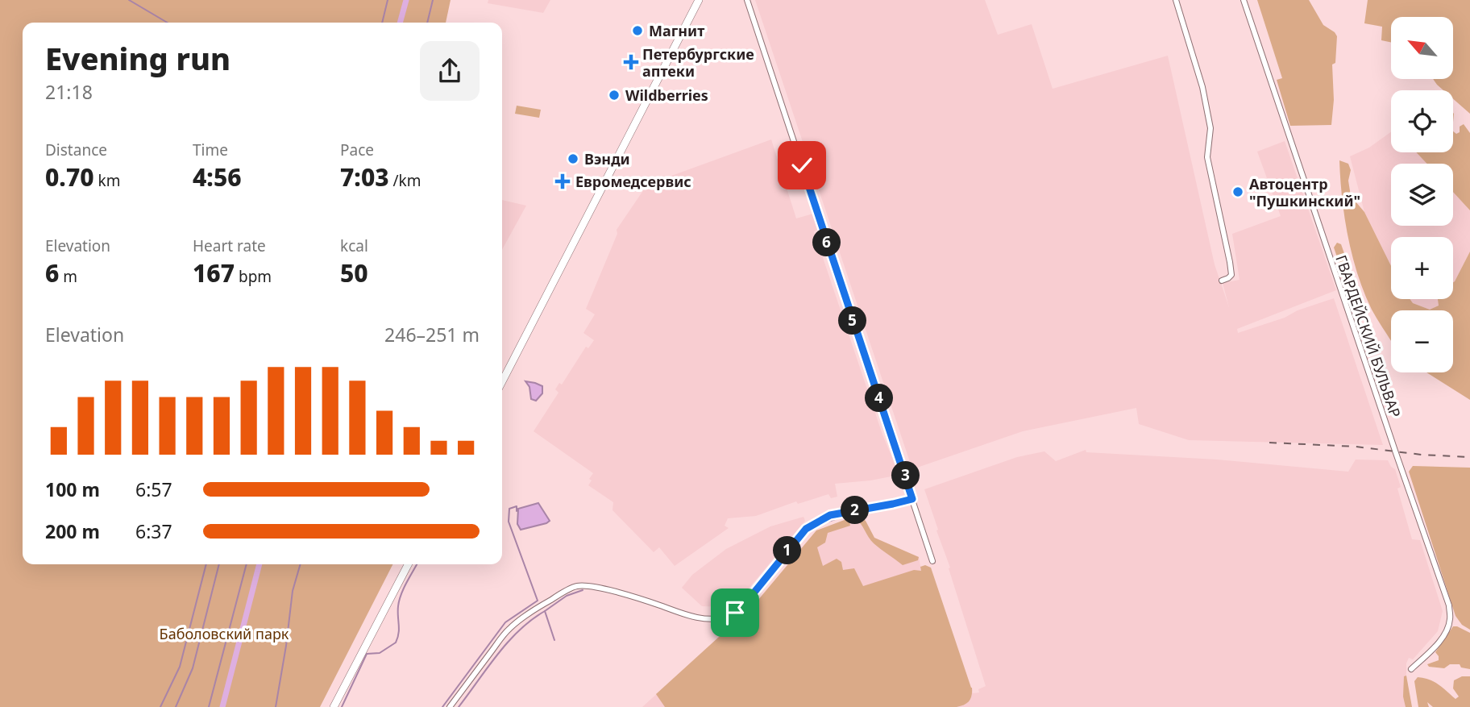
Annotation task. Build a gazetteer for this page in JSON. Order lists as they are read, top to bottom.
{
  "streets": {
    "street": ["ГВАРДЕЙСКИЙ БУЛЬВАР"]
  },
  "parks": ["Баболовский парк"],
  "places": {
    "other": [
      "Магнит",
      "Wildberries",
      "Вэнди",
      "Автоцентр \"Пушкинский\""
    ],
    "health": ["Петербургские аптеки", "Евромедсервис"]
  },
  "north": "top left",
  "page": {
    "map_buttons": ["+", "−"],
    "heading": ["Evening run", "21:18"],
    "stats": [
      ["Distance", "0.70 km"],
      ["Time", "4:56"],
      ["Pace", "7:03 /km"],
      ["Elevation", "6 m"],
      ["Heart rate", "167 bpm"],
      ["kcal", "50"]
    ],
    "pins": [
      "6",
      "5",
      "4",
      "3",
      "2",
      "1"
    ],
    "chart": ["Elevation", "246–251 m"],
    "list": [
      {
        "name": "100 m",
        "note": "6:57"
      },
      {
        "name": "200 m",
        "note": "6:37"
      }
    ]
  }
}
